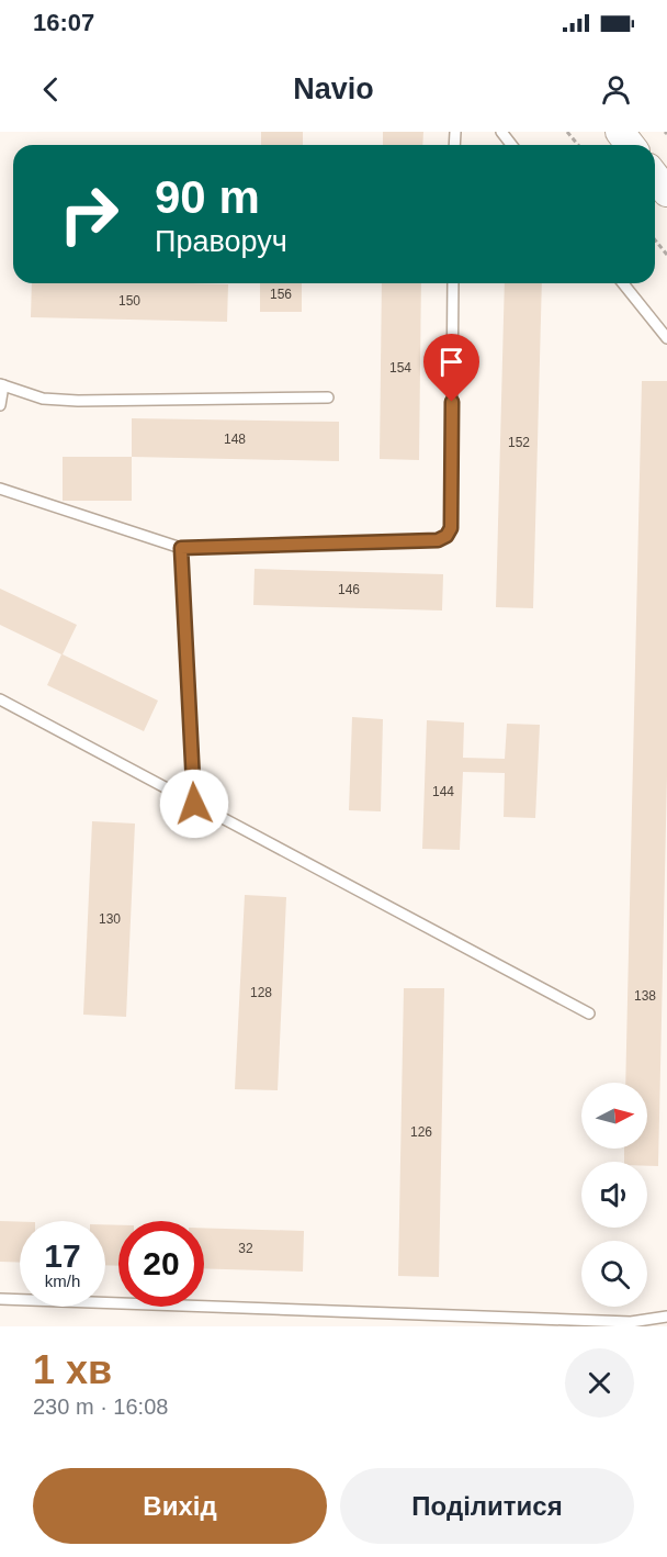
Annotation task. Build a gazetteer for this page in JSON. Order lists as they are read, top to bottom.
{
  "house_numbers": [
    "156",
    "150",
    "154",
    "148",
    "152",
    "146",
    "144",
    "130",
    "128",
    "138",
    "126",
    "32"
  ],
  "north": "right",
  "page": {
    "status": "16:07",
    "header": "Navio",
    "turn": ["90 m", "Праворуч"],
    "speed": "17 km/h",
    "limit": "20",
    "heading": ["1 хв", "230 m · 16:08"],
    "buttons": ["Вихід", "Поділитися"]
  }
}
